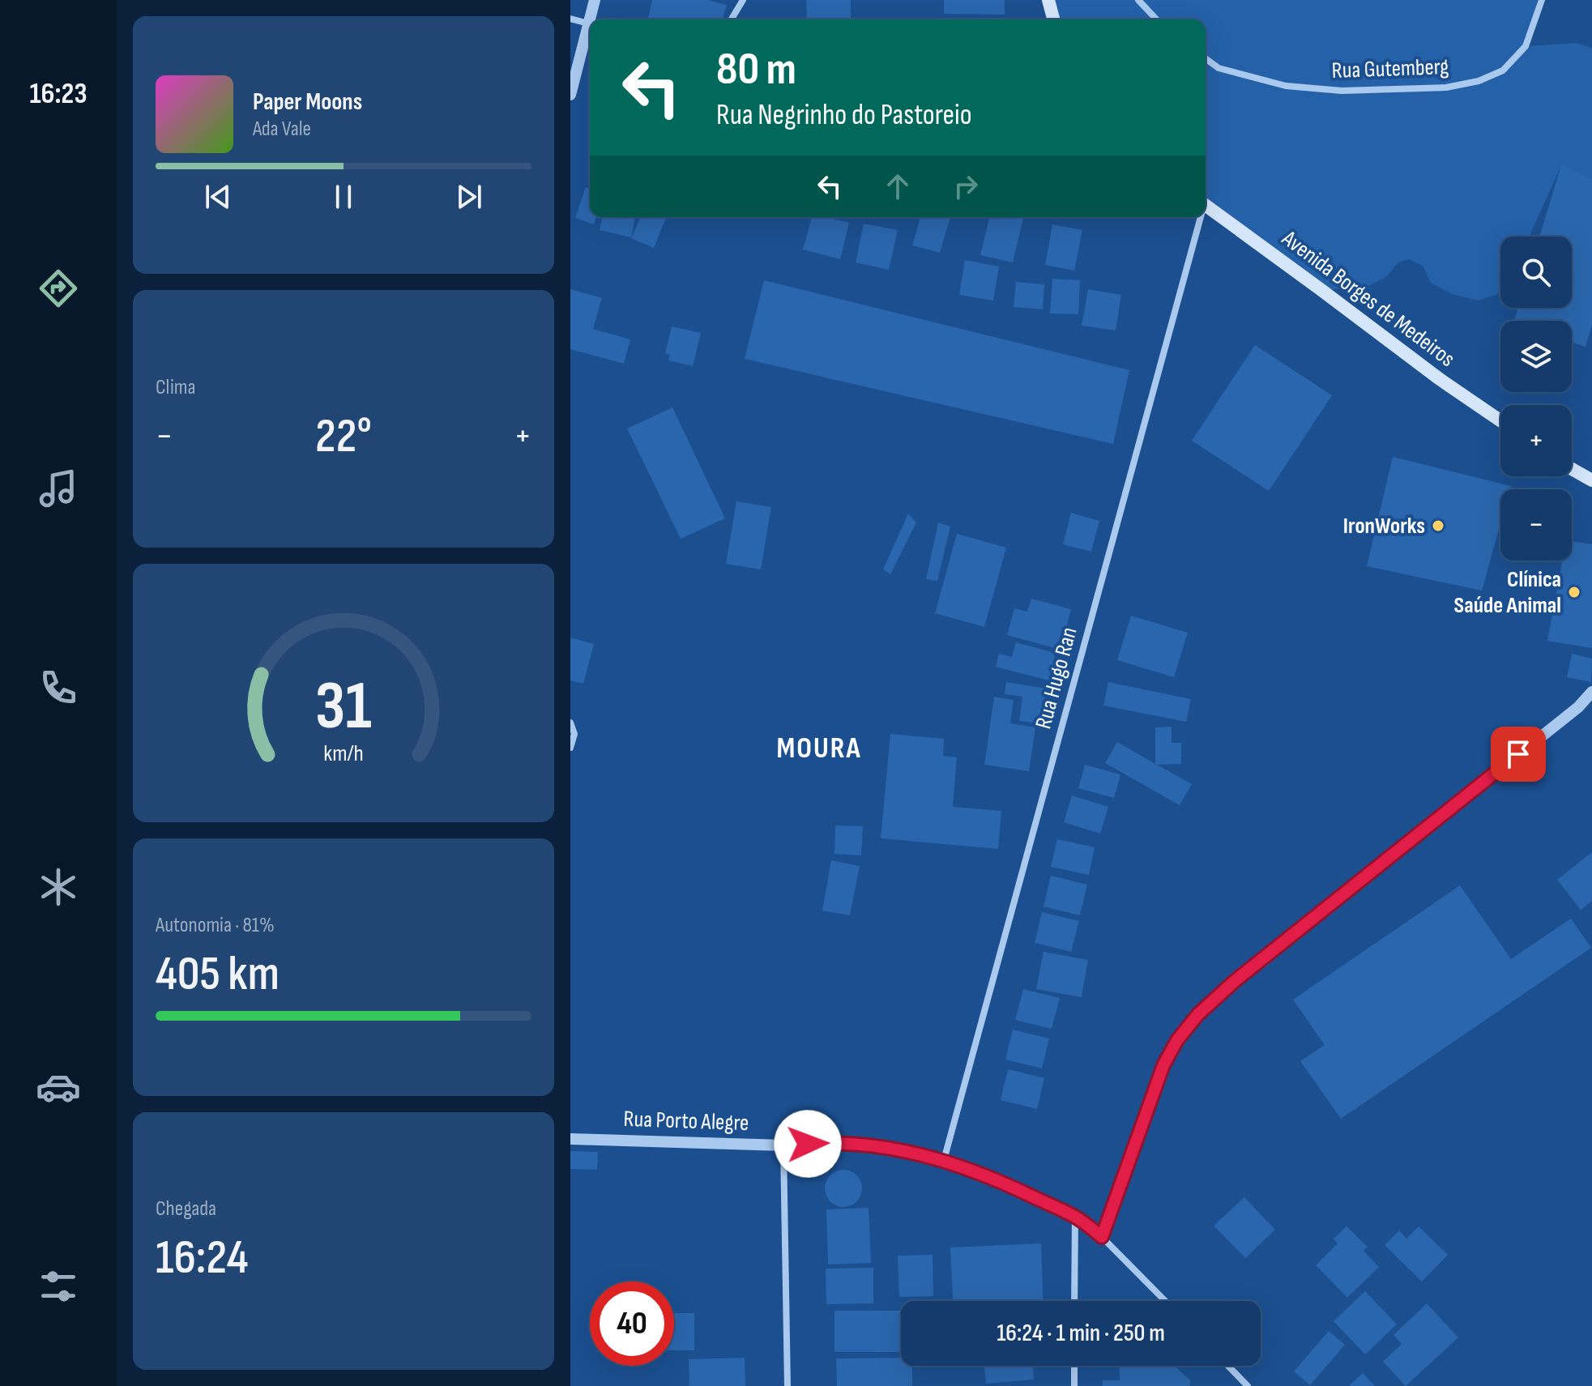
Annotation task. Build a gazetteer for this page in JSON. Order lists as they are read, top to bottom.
{
  "streets": {
    "main road": ["Avenida Borges de Medeiros"],
    "street": ["Rua Gutemberg", "Rua Hugo Ran", "Rua Porto Alegre"]
  },
  "crossings": [
    ["Rua Hugo Ran", "Rua Porto Alegre"]
  ],
  "districts": ["MOURA"],
  "places": ["IronWorks", "Clínica Saúde Animal"],
  "page": {
    "tabs": "16:23",
    "turn": ["80 m", "Rua Negrinho do Pastoreio"],
    "song": ["Paper Moons", "Ada Vale"],
    "map_buttons": ["+", "−"],
    "tile": [
      "Clima",
      ["Autonomia · 81%", "405 km"],
      ["Chegada", "16:24"]
    ],
    "heat": ["−", "22°", "+"],
    "limit": "40",
    "trip": "16:24 · 1 min · 250 m",
    "gauge": ["31", "km/h"]
  }
}
